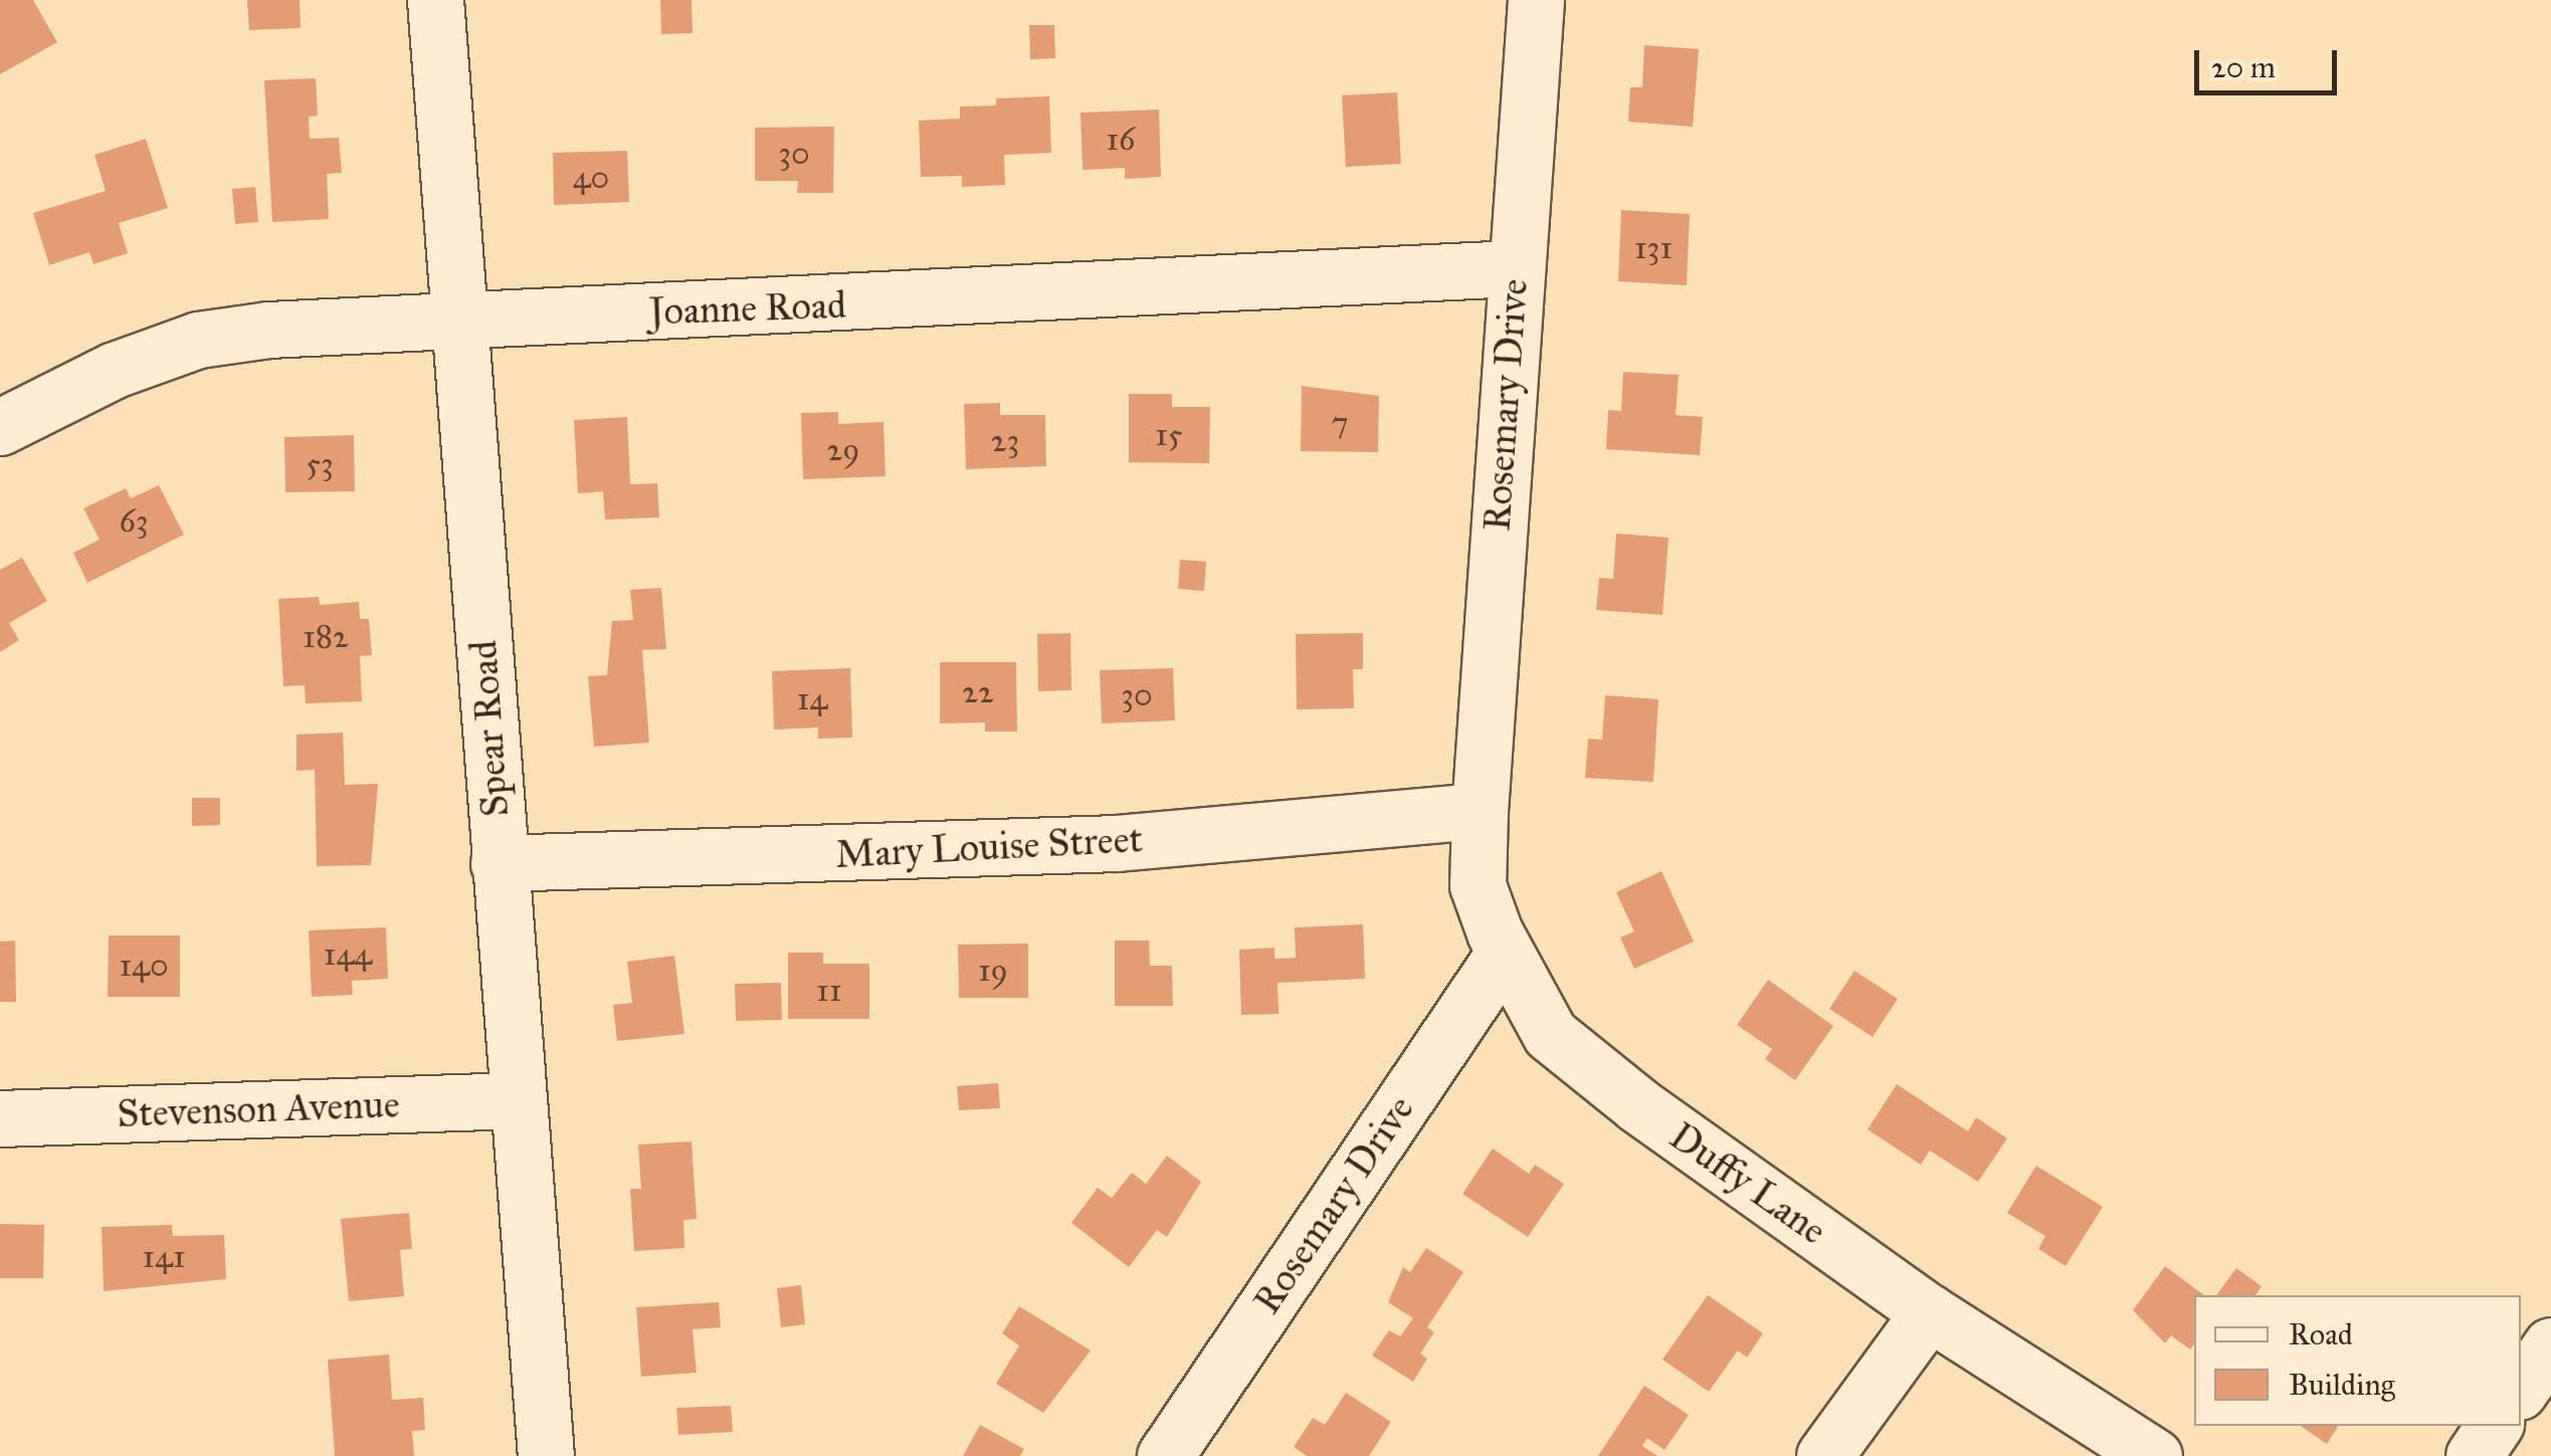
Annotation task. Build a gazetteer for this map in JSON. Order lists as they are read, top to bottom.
{
  "streets": {
    "street": [
      "Joanne Road",
      "Rosemary Drive",
      "Spear Road",
      "Mary Louise Street",
      "Stevenson Avenue",
      "Duffy Lane"
    ]
  },
  "crossings": [
    ["Joanne Road", "Rosemary Drive"],
    ["Joanne Road", "Spear Road"],
    ["Rosemary Drive", "Mary Louise Street"],
    ["Rosemary Drive", "Duffy Lane"],
    ["Spear Road", "Mary Louise Street"],
    ["Spear Road", "Stevenson Avenue"],
    ["Mary Louise Street", "Duffy Lane"]
  ],
  "house_numbers": [
    "16",
    "30",
    "40",
    "131",
    "7",
    "15",
    "23",
    "29",
    "53",
    "63",
    "182",
    "22",
    "30",
    "14",
    "144",
    "140",
    "19",
    "11",
    "141"
  ],
  "legend": ["Road", "Building"],
  "scale_bar": "20 m"
}
